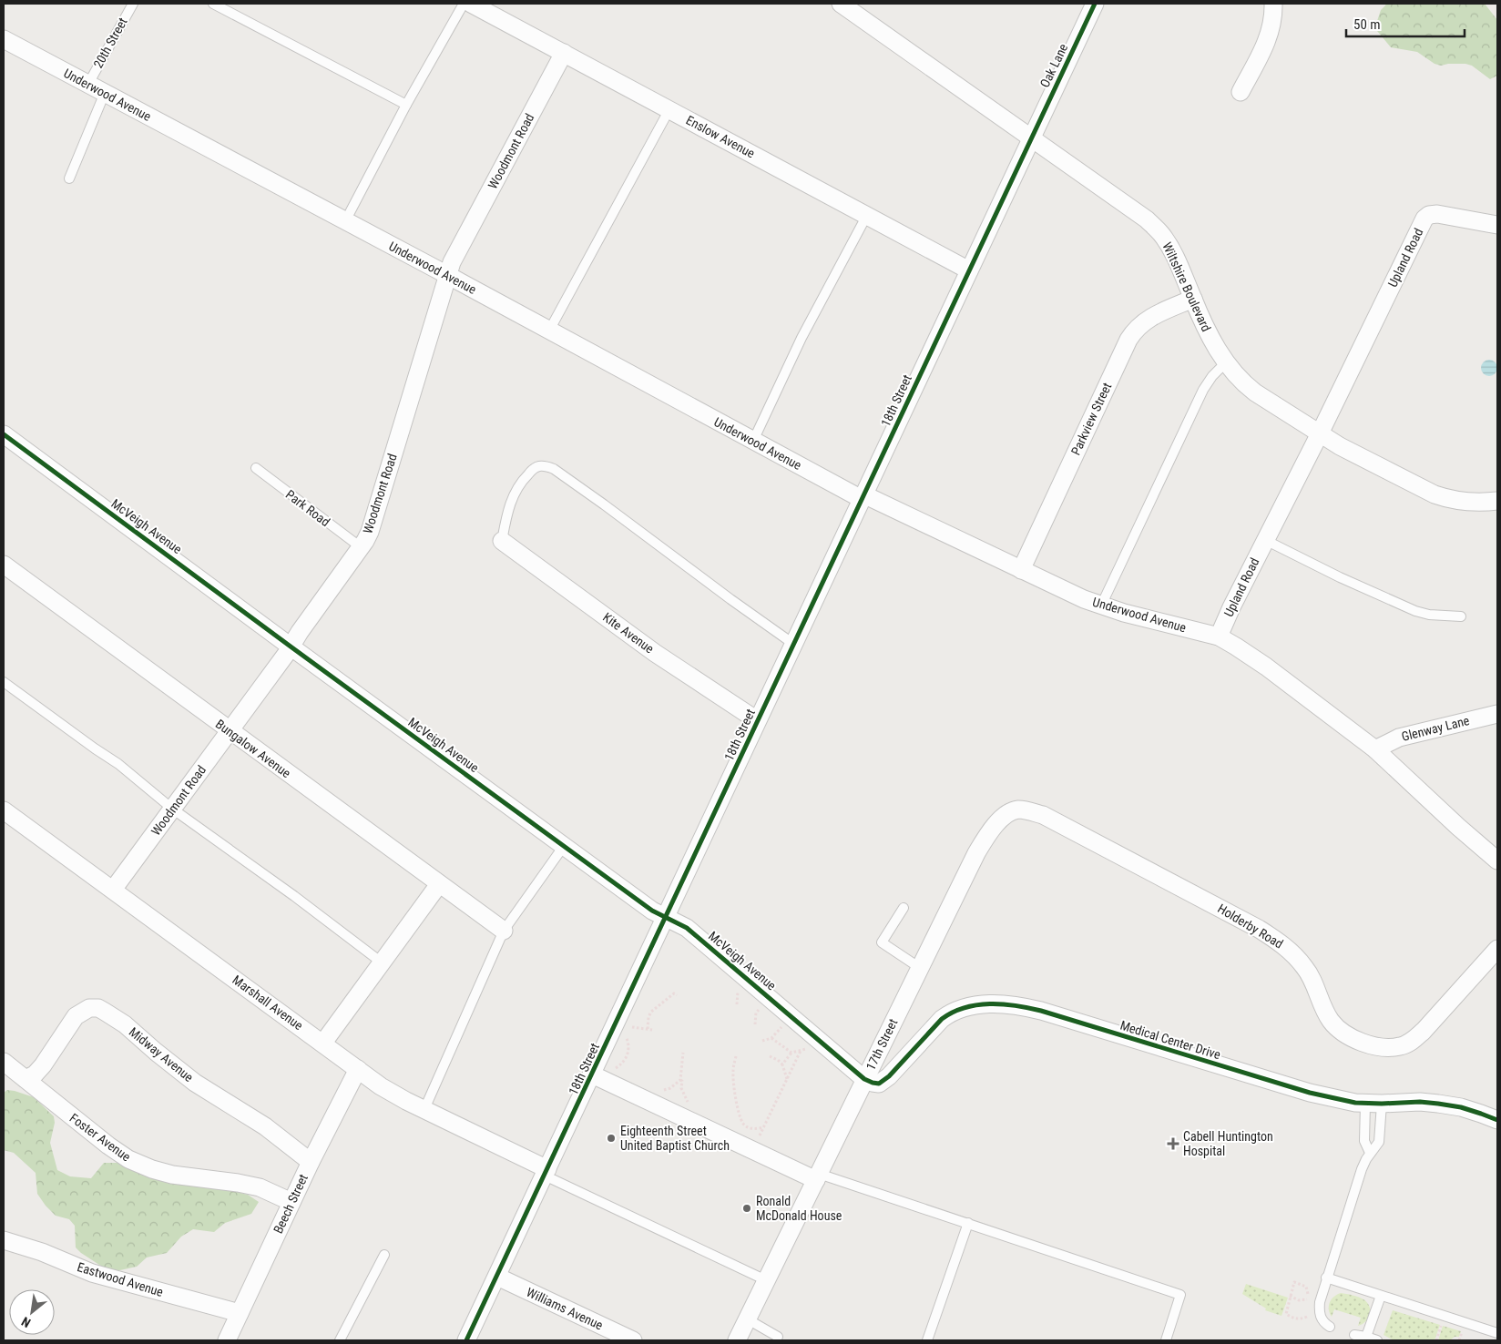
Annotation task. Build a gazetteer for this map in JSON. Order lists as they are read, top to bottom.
{
  "streets": {
    "street": [
      "Oak Lane",
      "Underwood Avenue",
      "Enslow Avenue",
      "Woodmont Road",
      "Upland Road",
      "Wiltshire Boulevard",
      "18th Street",
      "Parkview Street",
      "McVeigh Avenue",
      "Kite Avenue",
      "Glenway Lane",
      "Bungalow Avenue",
      "Holderby Road",
      "Marshall Avenue",
      "Medical Center Drive",
      "17th Street",
      "Midway Avenue",
      "Foster Avenue",
      "Beech Street",
      "Eastwood Avenue",
      "Williams Avenue"
    ],
    "lane": ["20th Street", "Park Road"]
  },
  "crossings": [
    ["20th Street", "Underwood Avenue"],
    ["Oak Lane", "Wiltshire Boulevard"],
    ["Oak Lane", "18th Street"],
    ["Underwood Avenue", "Woodmont Road"],
    ["Underwood Avenue", "Upland Road"],
    ["Underwood Avenue", "18th Street"],
    ["Underwood Avenue", "Parkview Street"],
    ["Enslow Avenue", "Woodmont Road"],
    ["Enslow Avenue", "18th Street"],
    ["Woodmont Road", "Park Road"],
    ["Woodmont Road", "McVeigh Avenue"],
    ["Woodmont Road", "Bungalow Avenue"],
    ["Woodmont Road", "Marshall Avenue"],
    ["Upland Road", "Wiltshire Boulevard"],
    ["Wiltshire Boulevard", "18th Street"],
    ["Wiltshire Boulevard", "Parkview Street"],
    ["18th Street", "McVeigh Avenue"],
    ["18th Street", "Kite Avenue"],
    ["18th Street", "Marshall Avenue"],
    ["18th Street", "Williams Avenue"],
    ["McVeigh Avenue", "Medical Center Drive"],
    ["McVeigh Avenue", "17th Street"],
    ["Holderby Road", "17th Street"],
    ["Marshall Avenue", "Beech Street"],
    ["Medical Center Drive", "17th Street"],
    ["Midway Avenue", "Foster Avenue"],
    ["Midway Avenue", "Beech Street"],
    ["Foster Avenue", "Beech Street"],
    ["Beech Street", "Eastwood Avenue"]
  ],
  "places": {
    "other": ["Eighteenth Street United Baptist Church", "Ronald McDonald House"],
    "health": ["Cabell Huntington Hospital"]
  },
  "scale_bar": "50 m",
  "north": "bottom left"
}
